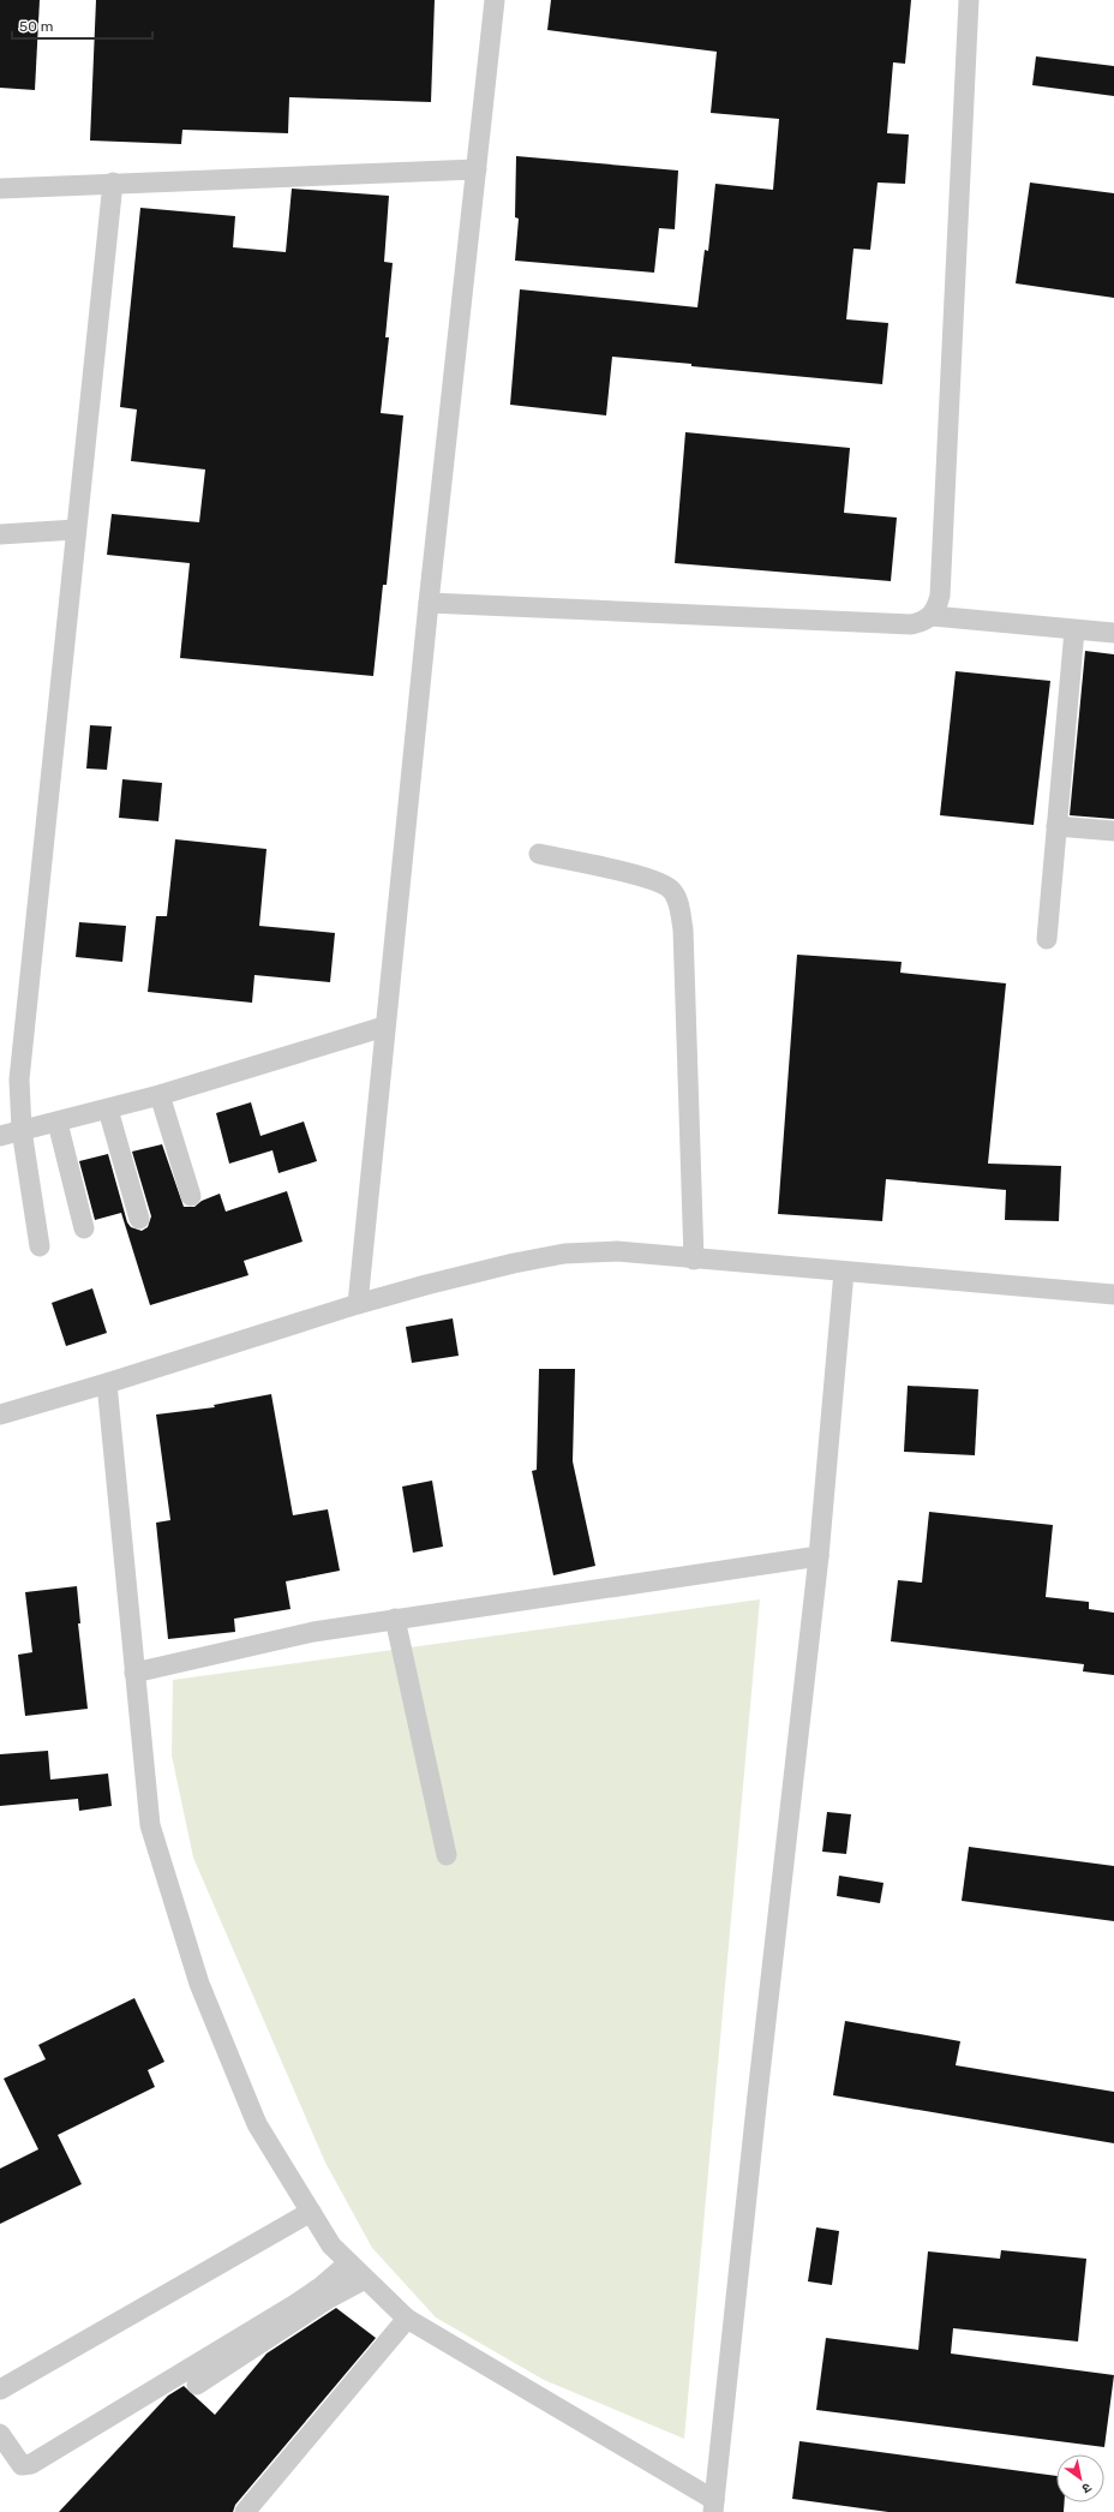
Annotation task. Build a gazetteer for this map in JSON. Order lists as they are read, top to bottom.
{
  "scale_bar": "50 m",
  "north": "bottom right"
}
